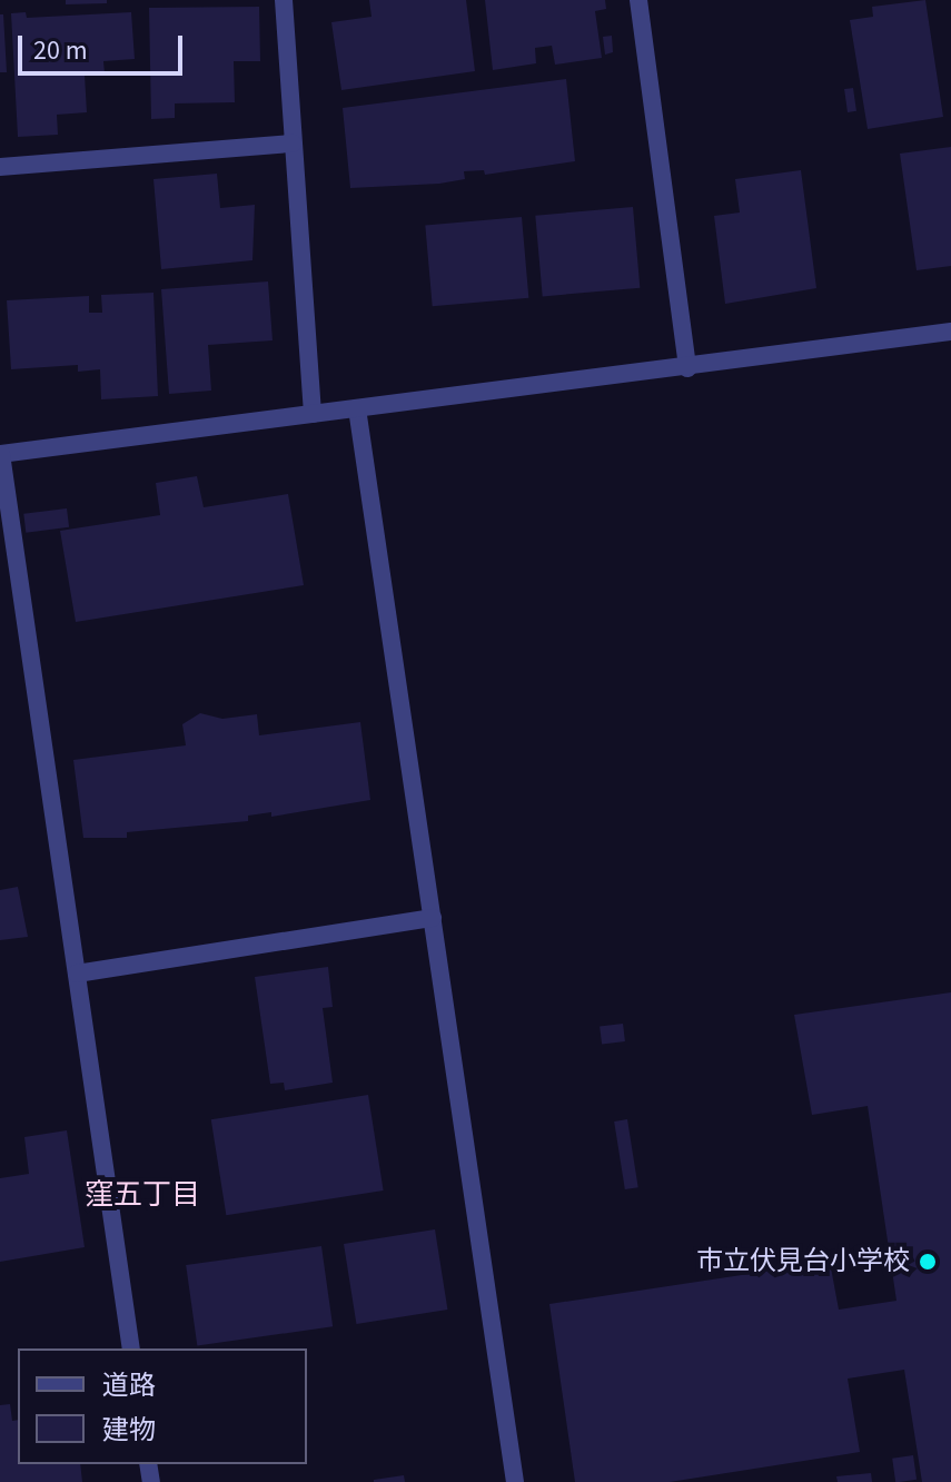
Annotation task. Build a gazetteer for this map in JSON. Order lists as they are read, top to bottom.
{
  "districts": ["窪五丁目"],
  "places": ["市立伏見台小学校"],
  "legend": ["道路", "建物"],
  "scale_bar": "20 m"
}
